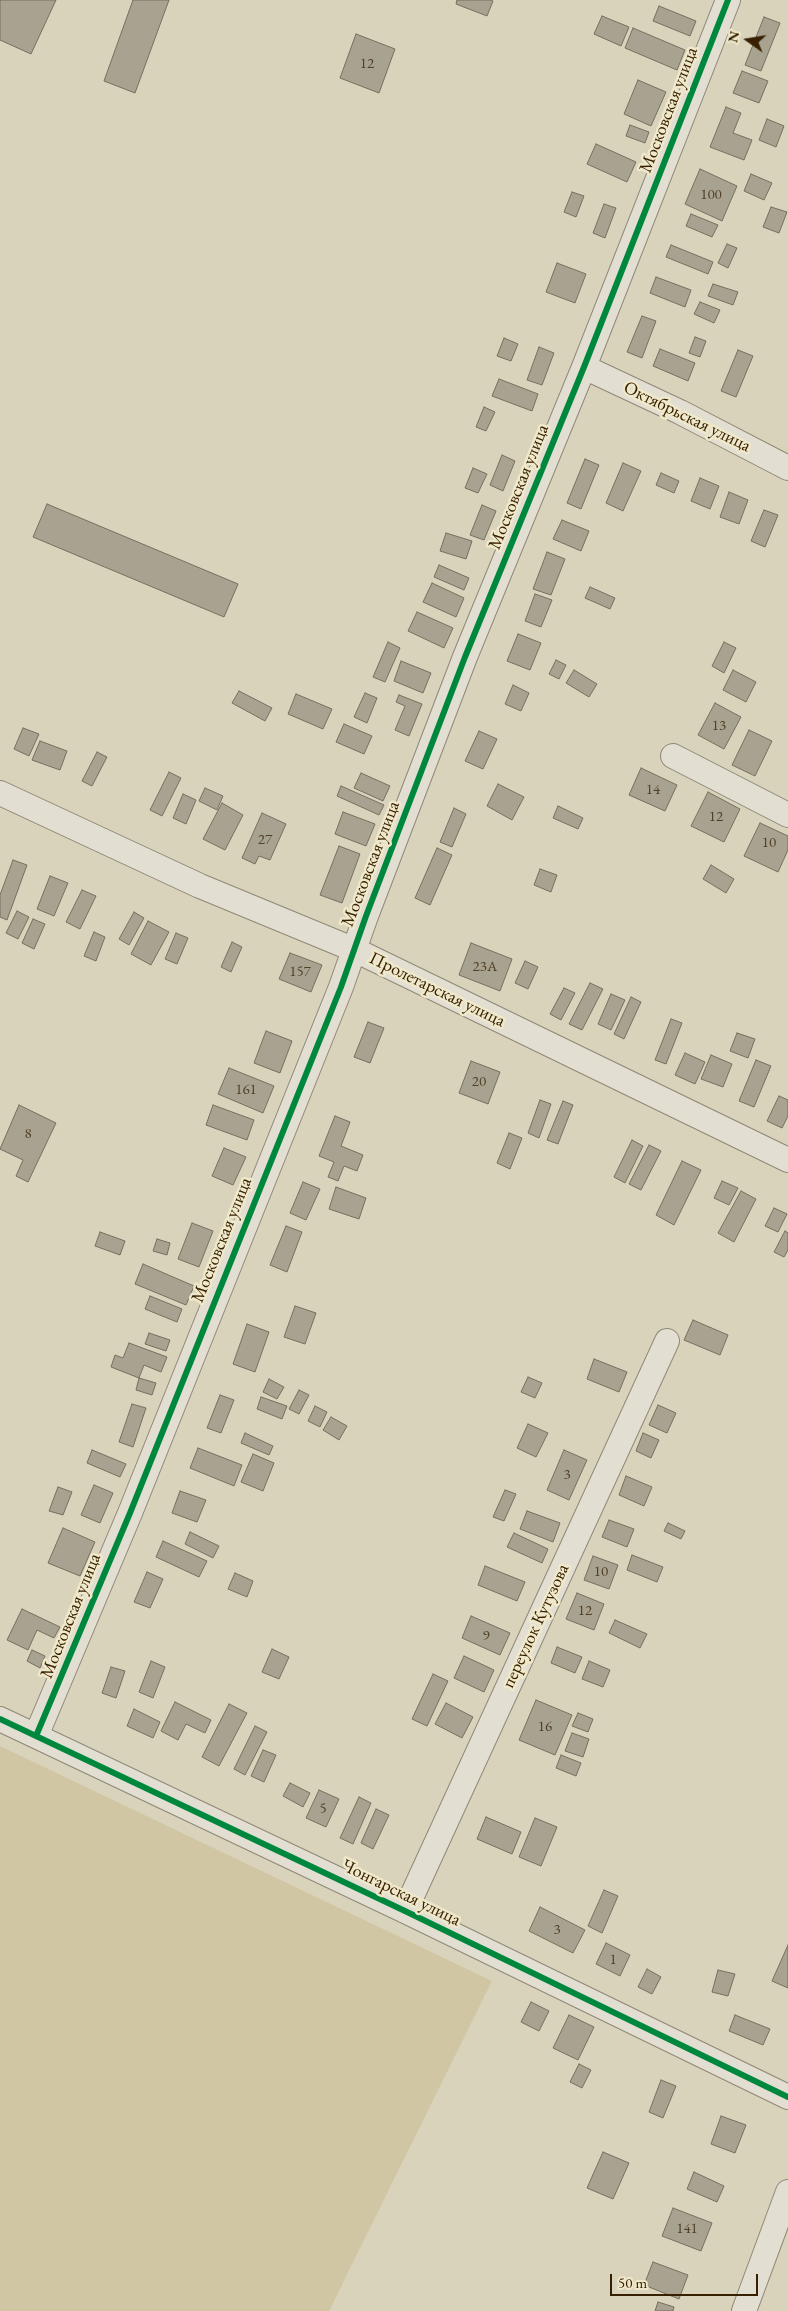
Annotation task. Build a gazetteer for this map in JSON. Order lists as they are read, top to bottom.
{
  "streets": {
    "street": [
      "Московская улица",
      "Октябрьская улица",
      "Пролетарская улица",
      "переулок Кутузова",
      "Чонгарская улица"
    ]
  },
  "crossings": [
    ["Московская улица", "Октябрьская улица"],
    ["Московская улица", "Пролетарская улица"],
    ["Московская улица", "Чонгарская улица"],
    ["переулок Кутузова", "Чонгарская улица"]
  ],
  "house_numbers": [
    "12",
    "100",
    "13",
    "14",
    "12",
    "27",
    "10",
    "23А",
    "157",
    "20",
    "161",
    "8",
    "3",
    "10",
    "12",
    "9",
    "16",
    "5",
    "3",
    "1",
    "141"
  ],
  "scale_bar": "50 m",
  "north": "left"
}
